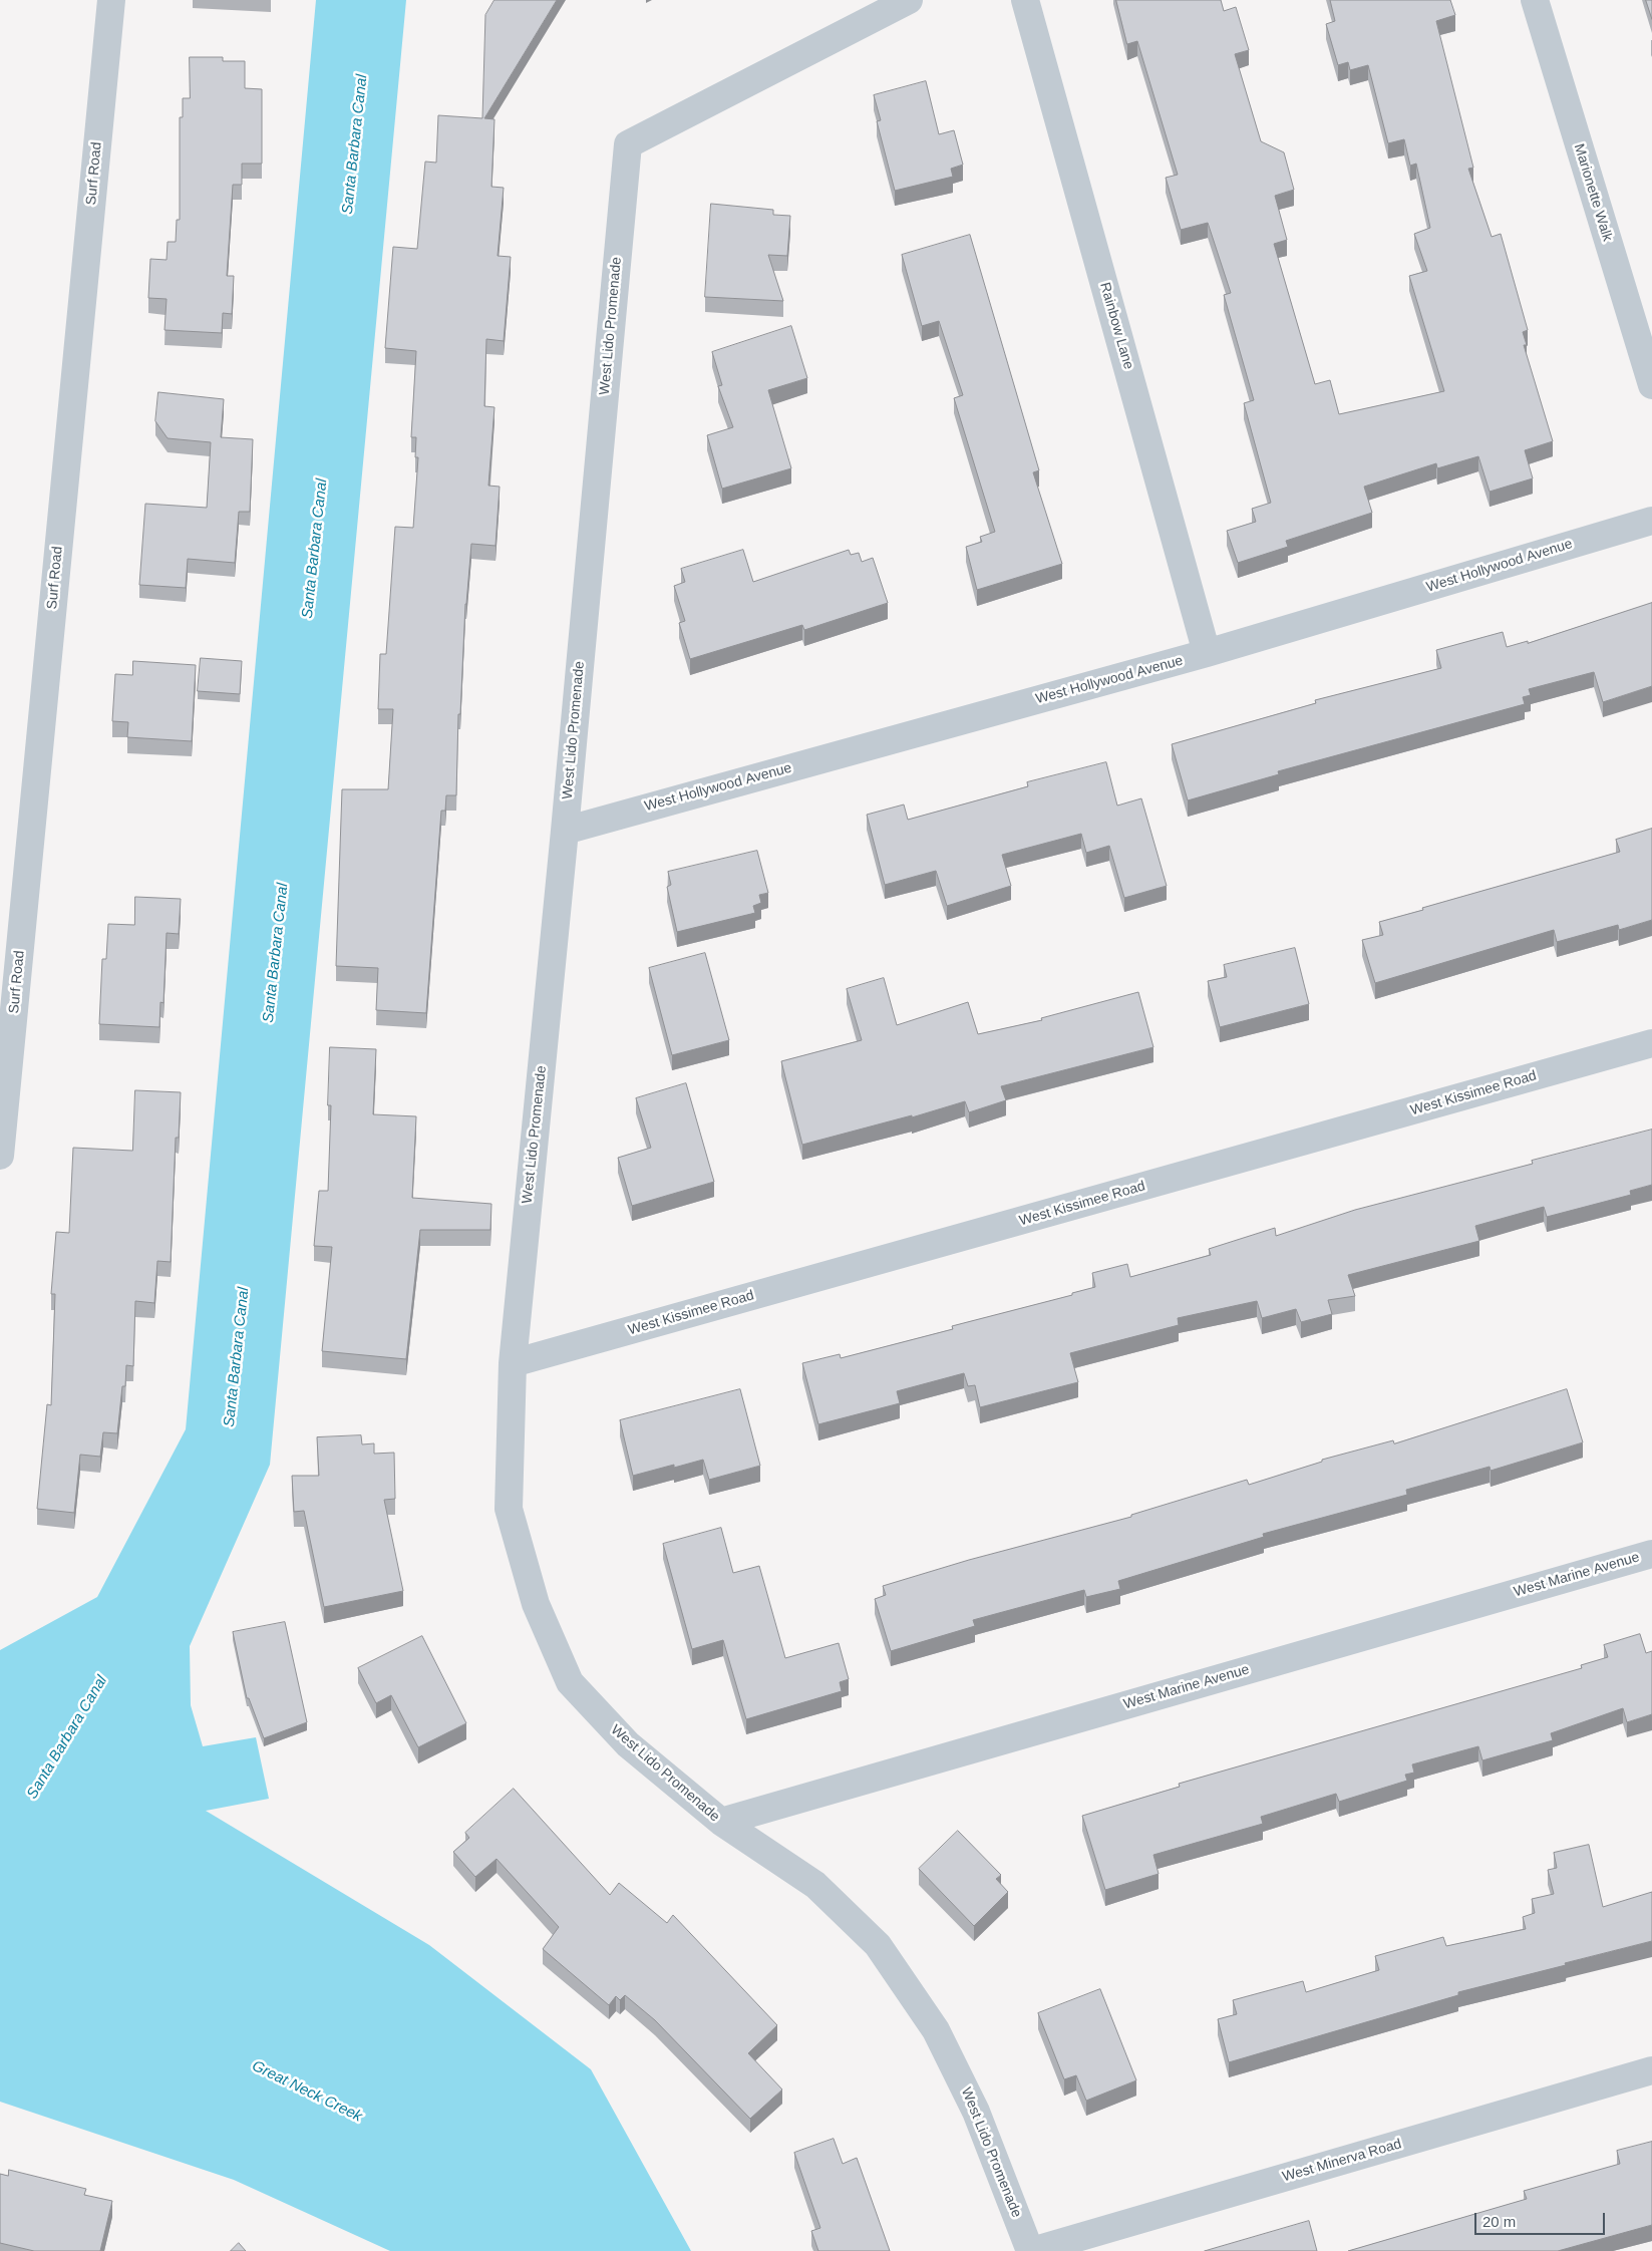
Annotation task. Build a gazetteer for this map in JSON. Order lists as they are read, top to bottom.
{
  "streets": {
    "street": [
      "Surf Road",
      "Marionette Walk",
      "West Lido Promenade",
      "Rainbow Lane",
      "West Hollywood Avenue",
      "West Kissimee Road",
      "West Marine Avenue",
      "West Minerva Road"
    ]
  },
  "crossings": [
    ["West Lido Promenade", "West Hollywood Avenue"],
    ["West Lido Promenade", "West Kissimee Road"],
    ["West Lido Promenade", "West Marine Avenue"],
    ["West Lido Promenade", "West Minerva Road"],
    ["Rainbow Lane", "West Hollywood Avenue"]
  ],
  "water": ["Santa Barbara Canal", "Great Neck Creek"],
  "scale_bar": "20 m"
}
